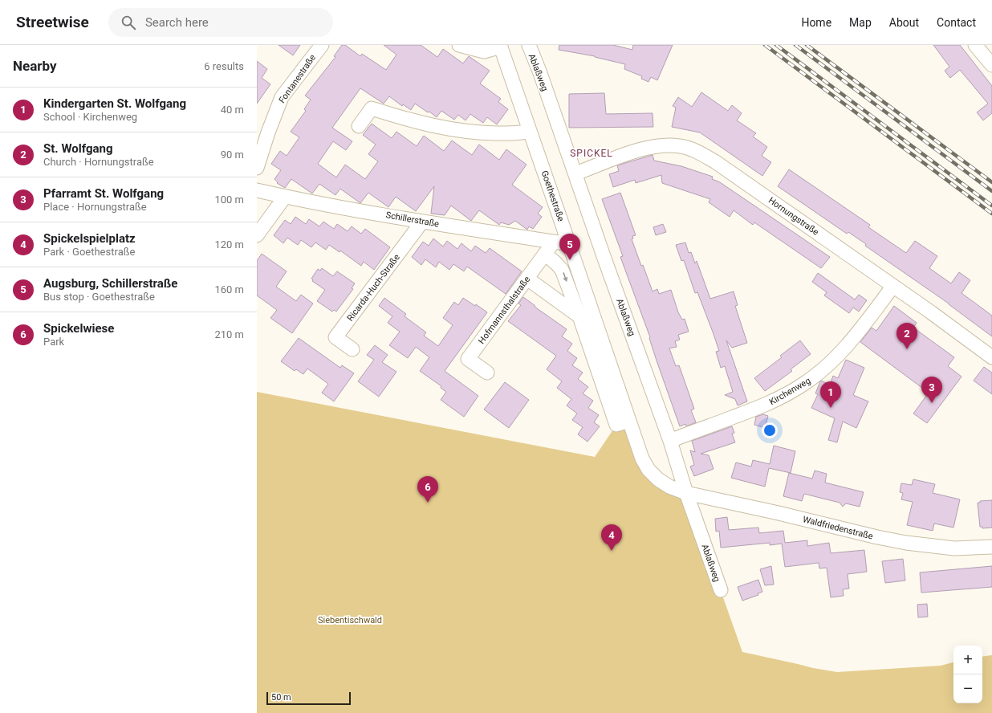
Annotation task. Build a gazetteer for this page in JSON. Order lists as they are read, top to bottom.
{
  "streets": {
    "street": [
      "Ablaßweg",
      "Fontanestraße",
      "Goethestraße",
      "Hornungstraße",
      "Schillerstraße",
      "Ricarda-Huch-Straße",
      "Hofmannsthalstraße",
      "Kirchenweg",
      "Waldfriedenstraße"
    ]
  },
  "crossings": [
    ["Ablaßweg", "Goethestraße"],
    ["Ablaßweg", "Hornungstraße"],
    ["Ablaßweg", "Kirchenweg"],
    ["Ablaßweg", "Waldfriedenstraße"],
    ["Goethestraße", "Schillerstraße"],
    ["Goethestraße", "Waldfriedenstraße"],
    ["Hornungstraße", "Kirchenweg"],
    ["Schillerstraße", "Ricarda-Huch-Straße"],
    ["Schillerstraße", "Hofmannsthalstraße"]
  ],
  "districts": ["SPICKEL"],
  "parks": ["Siebentischwald"],
  "scale_bar": "50 m",
  "page": {
    "header": "Streetwise",
    "search": "Search here",
    "nav": [
      "Home",
      "Map",
      "About",
      "Contact"
    ],
    "heading": ["Nearby", "6 results"],
    "list": [
      {
        "mark": "1",
        "name": "Kindergarten St. Wolfgang",
        "note": "School · Kirchenweg",
        "value": "40 m"
      },
      {
        "mark": "2",
        "name": "St. Wolfgang",
        "note": "Church · Hornungstraße",
        "value": "90 m"
      },
      {
        "mark": "3",
        "name": "Pfarramt St. Wolfgang",
        "note": "Place · Hornungstraße",
        "value": "100 m"
      },
      {
        "mark": "4",
        "name": "Spickelspielplatz",
        "note": "Park · Goethestraße",
        "value": "120 m"
      },
      {
        "mark": "5",
        "name": "Augsburg, Schillerstraße",
        "note": "Bus stop · Goethestraße",
        "value": "160 m"
      },
      {
        "mark": "6",
        "name": "Spickelwiese",
        "note": "Park",
        "value": "210 m"
      }
    ],
    "pins": [
      "5",
      "2",
      "3",
      "1",
      "6",
      "4"
    ],
    "map_buttons": ["+", "−"],
    "scale": "50 m"
  }
}
